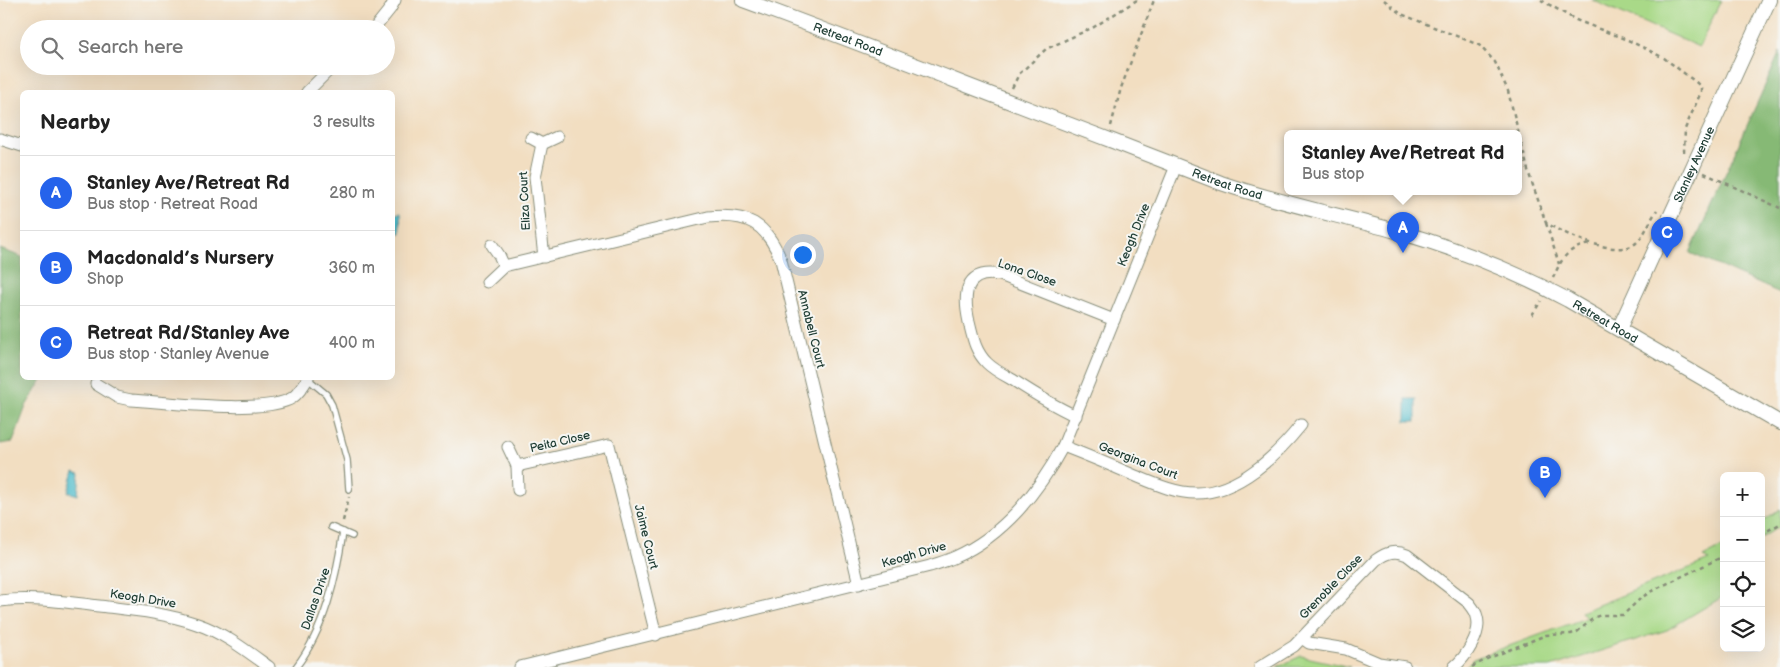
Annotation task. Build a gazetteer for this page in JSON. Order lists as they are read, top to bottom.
{
  "streets": {
    "street": [
      "Retreat Road",
      "Stanley Avenue",
      "Eliza Court",
      "Keogh Drive",
      "Lona Close",
      "Annabell Court",
      "Peita Close",
      "Georgina Court",
      "Jaime Court",
      "Grenoble Close"
    ],
    "lane": ["Dallas Drive"]
  },
  "crossings": [
    ["Retreat Road", "Stanley Avenue"],
    ["Retreat Road", "Keogh Drive"],
    ["Eliza Court", "Annabell Court"],
    ["Keogh Drive", "Lona Close"],
    ["Keogh Drive", "Annabell Court"],
    ["Keogh Drive", "Georgina Court"],
    ["Keogh Drive", "Jaime Court"],
    ["Peita Close", "Jaime Court"]
  ],
  "page": {
    "search": "Search here",
    "heading": ["Nearby", "3 results"],
    "popup": ["Stanley Ave/Retreat Rd", "Bus stop"],
    "list": [
      {
        "mark": "A",
        "name": "Stanley Ave/Retreat Rd",
        "note": "Bus stop · Retreat Road",
        "value": "280 m"
      },
      {
        "mark": "B",
        "name": "Macdonald’s Nursery",
        "note": "Shop",
        "value": "360 m"
      },
      {
        "mark": "C",
        "name": "Retreat Rd/Stanley Ave",
        "note": "Bus stop · Stanley Avenue",
        "value": "400 m"
      }
    ],
    "pins": ["A", "C", "B"],
    "map_buttons": ["+", "−"]
  }
}
